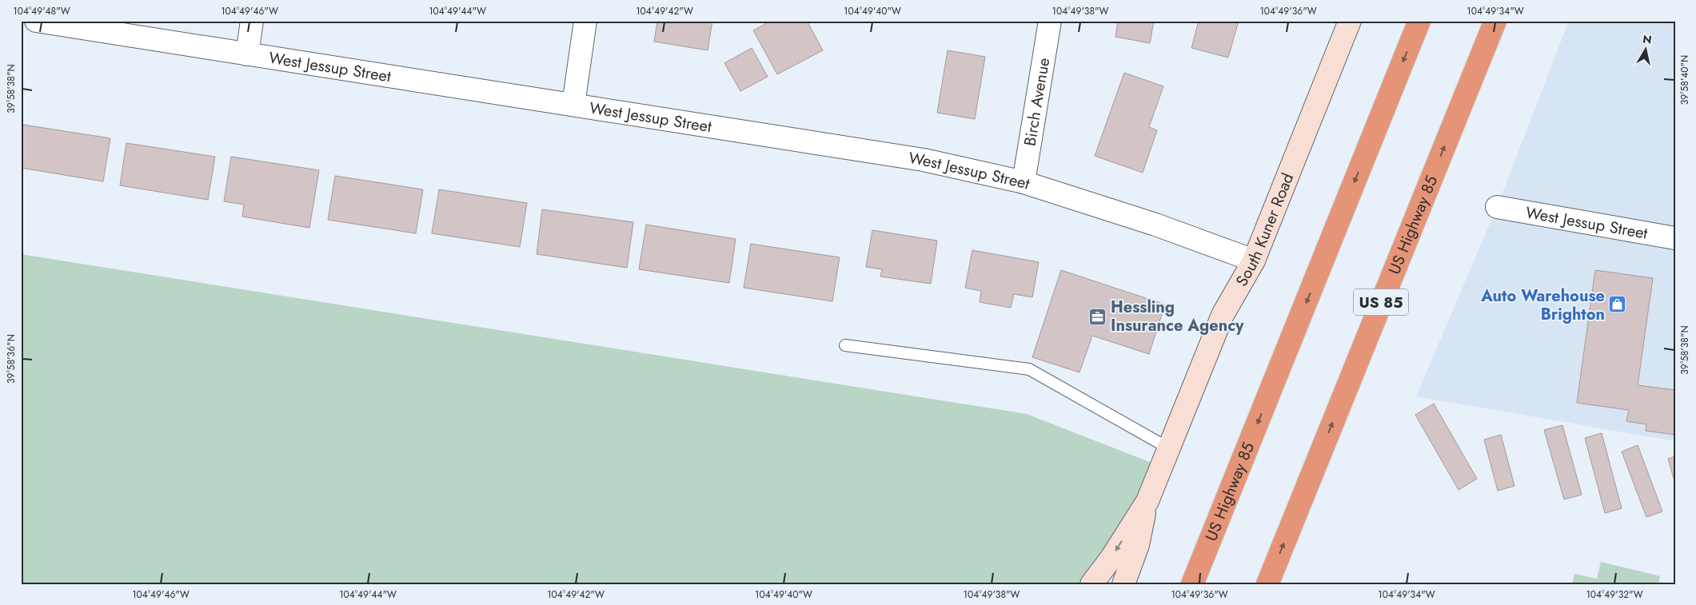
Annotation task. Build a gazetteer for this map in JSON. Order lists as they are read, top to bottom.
{
  "streets": {
    "highway": ["US Highway 85", "US 85"],
    "street": ["West Jessup Street", "Birch Avenue", "South Kuner Road"]
  },
  "crossings": [
    ["West Jessup Street", "Birch Avenue"],
    ["West Jessup Street", "South Kuner Road"]
  ],
  "places": {
    "shop": ["Auto Warehouse Brighton"],
    "office": ["Hessling Insurance Agency"]
  },
  "north": "top",
  "coordinates": [
    "104°49'48\"W",
    "104°49'46\"W",
    "104°49'44\"W",
    "104°49'42\"W",
    "104°49'40\"W",
    "104°49'38\"W",
    "104°49'36\"W",
    "104°49'34\"W",
    "39°58'40\"N",
    "39°58'38\"N",
    "39°58'36\"N",
    "104°49'32\"W"
  ]
}
